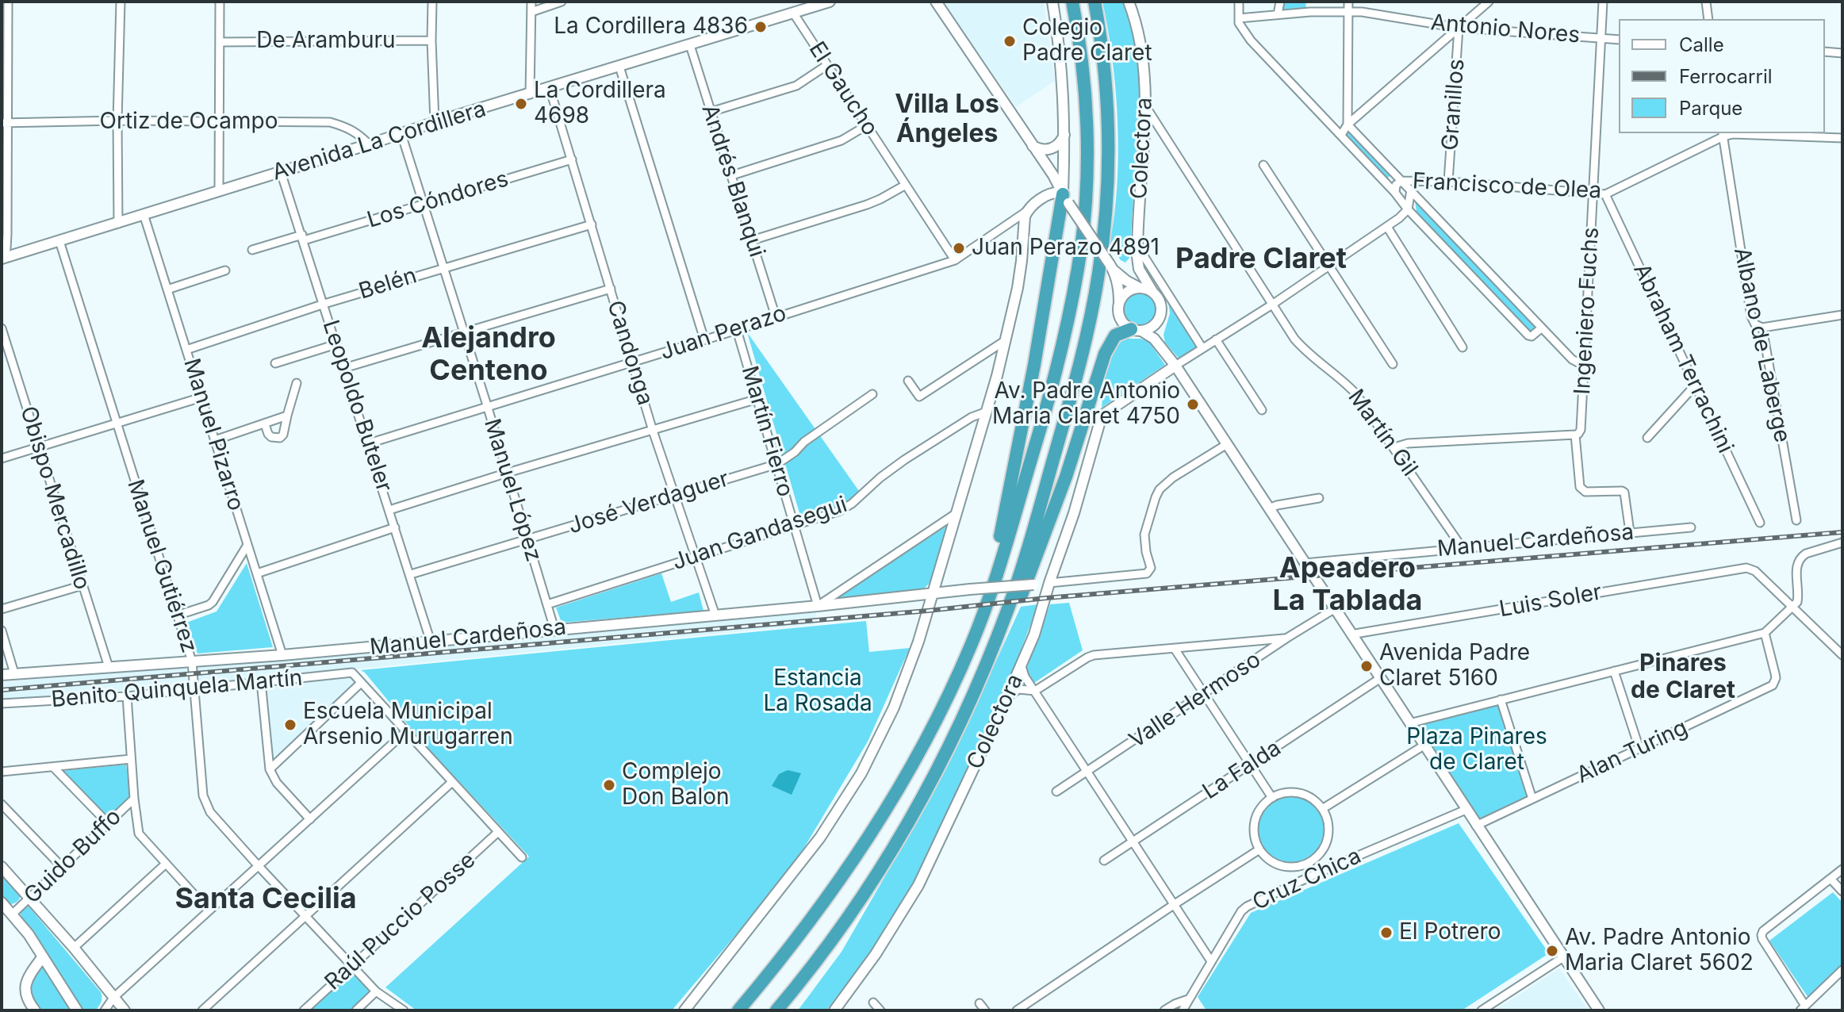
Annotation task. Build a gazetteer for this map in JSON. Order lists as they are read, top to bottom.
{
  "streets": {
    "main road": [
      "Avenida La Cordillera",
      "Colectora",
      "Francisco de Olea",
      "Juan Perazo",
      "Manuel Cardeñosa"
    ],
    "street": [
      "Antonio Nores",
      "De Aramburu",
      "El Gaucho",
      "Granillos",
      "Ortiz de Ocampo",
      "Andrés Blanqui",
      "Los Cóndores",
      "Belén",
      "Ingeniero Fuchs",
      "Albano de Laberge",
      "Candonga",
      "Abraham Terrachini",
      "Leopoldo Buteler",
      "Martín Fierro",
      "Martín Gil",
      "Manuel Pizarro",
      "Manuel López",
      "Obispo Mercadillo",
      "José Verdaguer",
      "Juan Gandasegui",
      "Manuel Gutiérrez",
      "Luis Soler",
      "Benito Quinquela Martín",
      "Valle Hermoso",
      "Alan Turing",
      "La Falda",
      "Guido Buffo",
      "Cruz Chica",
      "Raúl Puccio Posse"
    ]
  },
  "crossings": [
    ["Antonio Nores", "Granillos"],
    ["Antonio Nores", "Ingeniero Fuchs"],
    ["El Gaucho", "Avenida La Cordillera"],
    ["El Gaucho", "Juan Perazo"],
    ["Granillos", "Francisco de Olea"],
    ["Ortiz de Ocampo", "Avenida La Cordillera"],
    ["Avenida La Cordillera", "Andrés Blanqui"],
    ["Avenida La Cordillera", "Candonga"],
    ["Avenida La Cordillera", "Leopoldo Buteler"],
    ["Avenida La Cordillera", "Manuel Pizarro"],
    ["Avenida La Cordillera", "Manuel López"],
    ["Avenida La Cordillera", "Manuel Gutiérrez"],
    ["Colectora", "Francisco de Olea"],
    ["Colectora", "Martín Gil"],
    ["Colectora", "Manuel Cardeñosa"],
    ["Andrés Blanqui", "Juan Perazo"],
    ["Francisco de Olea", "Ingeniero Fuchs"],
    ["Francisco de Olea", "Albano de Laberge"],
    ["Francisco de Olea", "Abraham Terrachini"],
    ["Francisco de Olea", "Martín Gil"],
    ["Los Cóndores", "Candonga"],
    ["Los Cóndores", "Leopoldo Buteler"],
    ["Los Cóndores", "Manuel López"],
    ["Belén", "Candonga"],
    ["Belén", "Leopoldo Buteler"],
    ["Belén", "Manuel Pizarro"],
    ["Belén", "Manuel López"],
    ["Ingeniero Fuchs", "Manuel Cardeñosa"],
    ["Juan Perazo", "Candonga"],
    ["Juan Perazo", "Leopoldo Buteler"],
    ["Juan Perazo", "Martín Fierro"],
    ["Juan Perazo", "Manuel López"],
    ["Candonga", "José Verdaguer"],
    ["Candonga", "Juan Gandasegui"],
    ["Candonga", "Manuel Cardeñosa"],
    ["Leopoldo Buteler", "José Verdaguer"],
    ["Leopoldo Buteler", "Manuel Cardeñosa"],
    ["Martín Fierro", "José Verdaguer"],
    ["Martín Fierro", "Juan Gandasegui"],
    ["Martín Fierro", "Manuel Cardeñosa"],
    ["Martín Gil", "Manuel Cardeñosa"],
    ["Manuel Pizarro", "Manuel Cardeñosa"],
    ["Manuel López", "José Verdaguer"],
    ["Manuel López", "Juan Gandasegui"],
    ["Manuel López", "Manuel Cardeñosa"],
    ["Obispo Mercadillo", "Manuel Cardeñosa"],
    ["Manuel Cardeñosa", "Manuel Gutiérrez"],
    ["Manuel Gutiérrez", "Benito Quinquela Martín"],
    ["Manuel Gutiérrez", "Raúl Puccio Posse"]
  ],
  "districts": [
    "Villa Los Ángeles",
    "Padre Claret",
    "Alejandro Centeno",
    "Apeadero La Tablada",
    "Pinares de Claret",
    "Santa Cecilia"
  ],
  "parks": ["Estancia La Rosada", "Plaza Pinares de Claret"],
  "places": [
    "La Cordillera 4836",
    "Colegio Padre Claret",
    "La Cordillera 4698",
    "Juan Perazo 4891",
    "Av. Padre Antonio Maria Claret 4750",
    "Avenida Padre Claret 5160",
    "Escuela Municipal Arsenio Murugarren",
    "Complejo Don Balon",
    "El Potrero",
    "Av. Padre Antonio Maria Claret 5602"
  ],
  "legend": ["Calle", "Ferrocarril", "Parque"]
}
